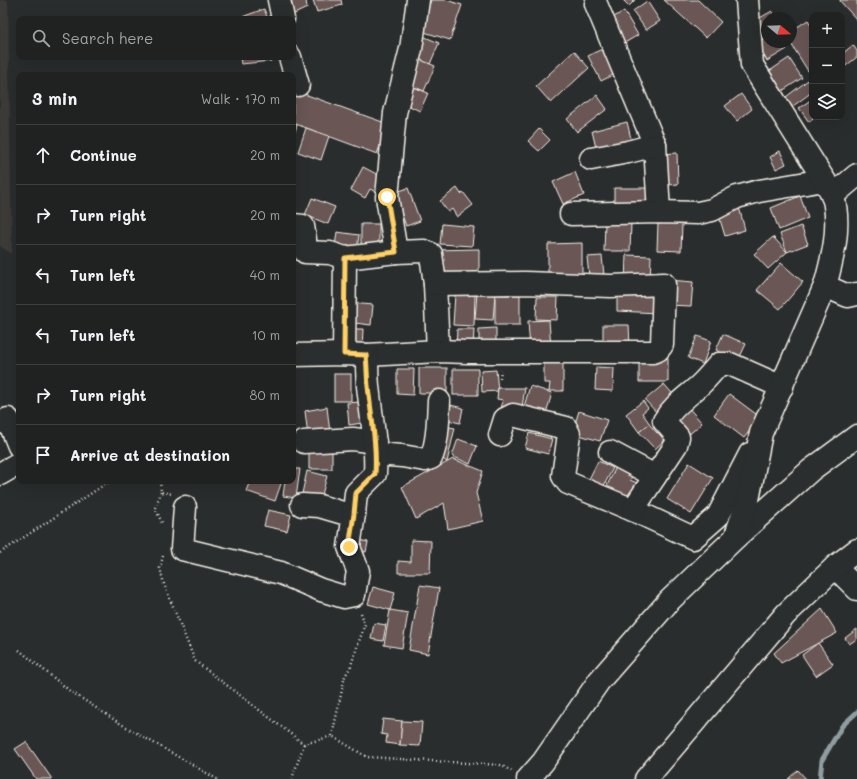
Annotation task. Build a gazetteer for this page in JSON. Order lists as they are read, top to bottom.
{
  "north": "right",
  "page": {
    "map_buttons": ["+", "−"],
    "search": "Search here",
    "heading": ["3 min", "Walk · 170 m"],
    "list": [
      ["Continue", "20 m"],
      ["Turn right", "20 m"],
      ["Turn left", "40 m"],
      ["Turn left", "10 m"],
      ["Turn right", "80 m"],
      "Arrive at destination"
    ]
  }
}
